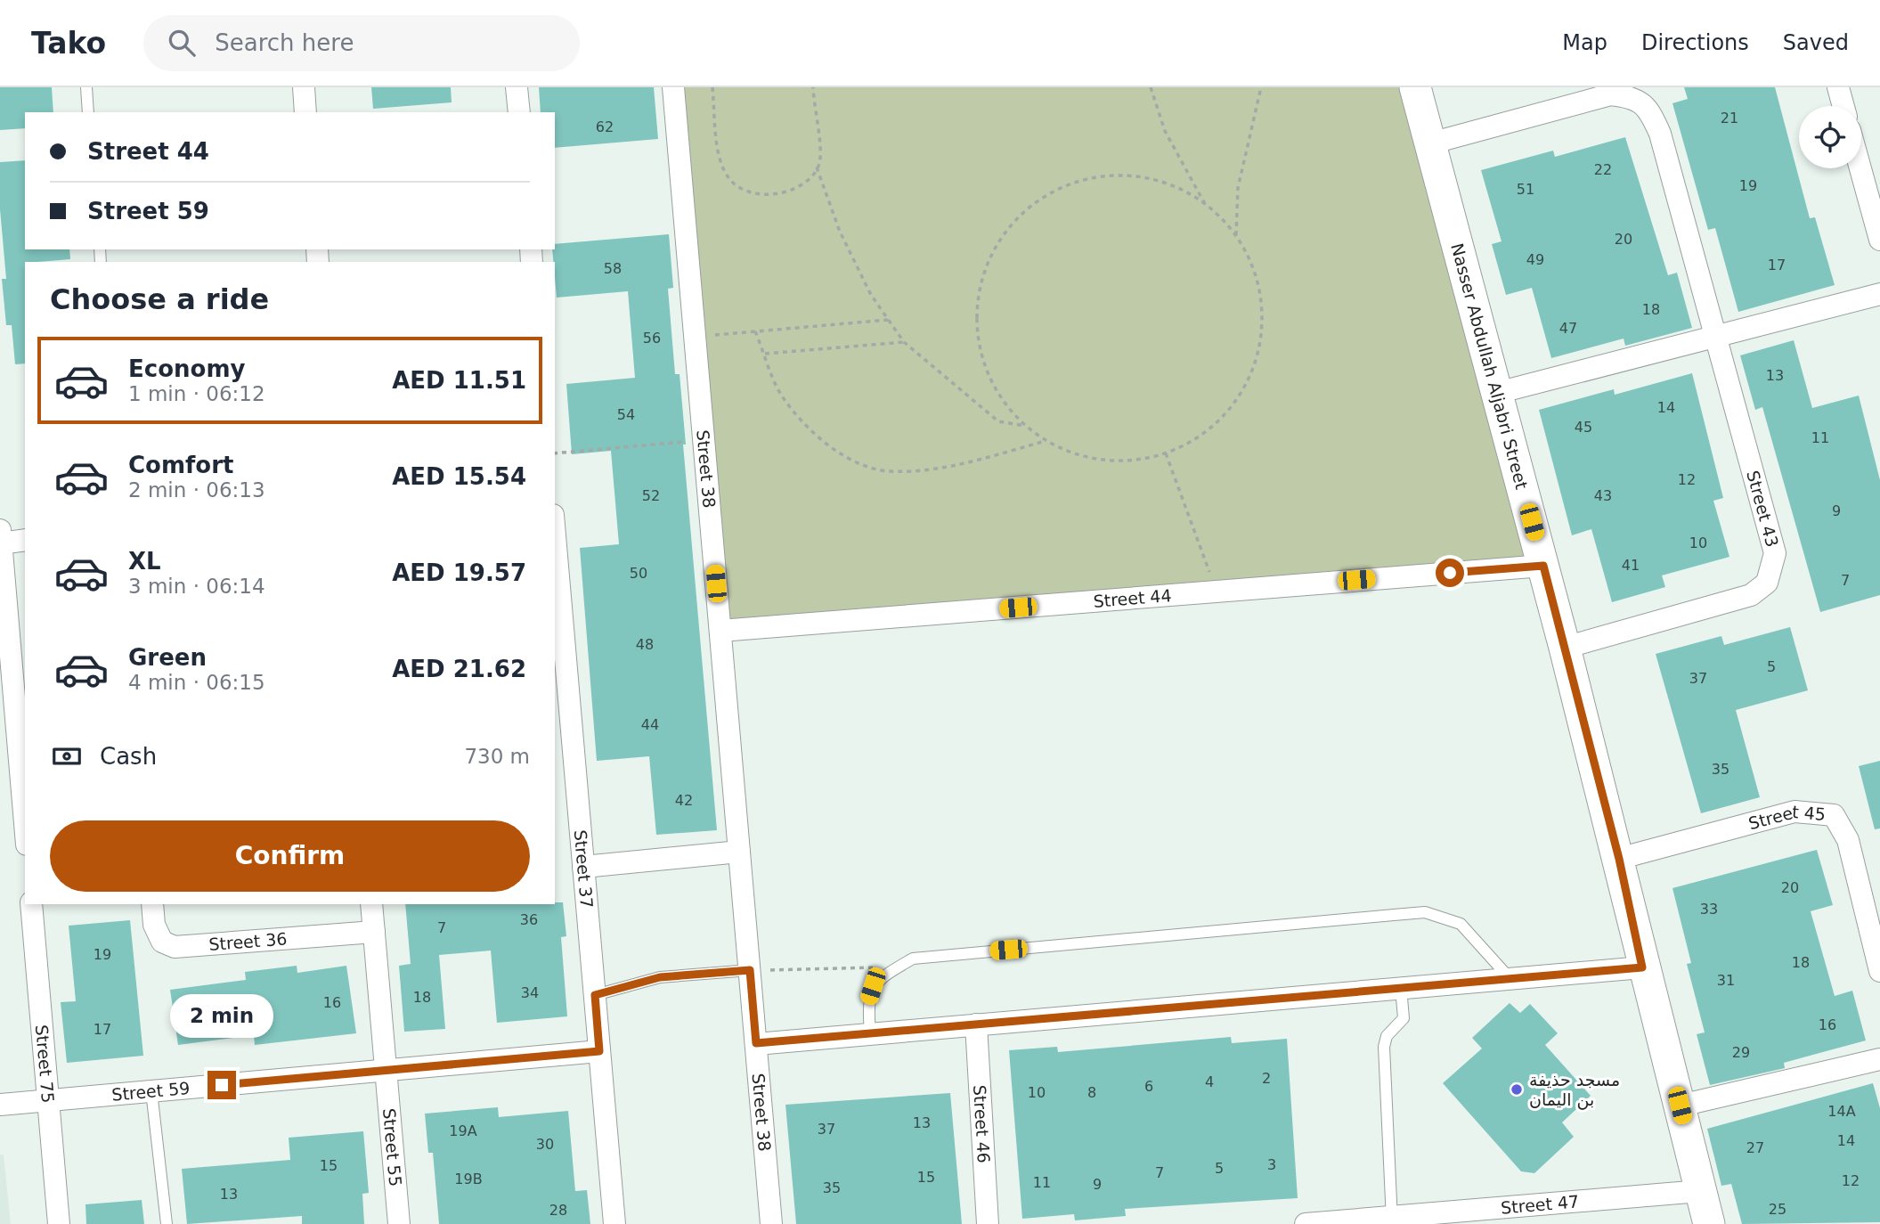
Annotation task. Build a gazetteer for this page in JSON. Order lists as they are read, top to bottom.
{
  "streets": {
    "street": [
      "Nasser Abdullah Aljabri Street",
      "Street 38",
      "Street 43",
      "Street 44",
      "Street 45",
      "Street 37",
      "Street 36",
      "Street 75",
      "Street 59",
      "Street 46",
      "Street 55",
      "Street 47"
    ]
  },
  "crossings": [
    ["Nasser Abdullah Aljabri Street", "Street 43"],
    ["Nasser Abdullah Aljabri Street", "Street 44"],
    ["Nasser Abdullah Aljabri Street", "Street 45"],
    ["Nasser Abdullah Aljabri Street", "Street 47"],
    ["Street 38", "Street 44"],
    ["Street 37", "Street 59"],
    ["Street 75", "Street 59"],
    ["Street 59", "Street 55"]
  ],
  "places": ["مسجد حذيفة بن اليمان"],
  "house_numbers": [
    "21",
    "62",
    "22",
    "19",
    "51",
    "20",
    "49",
    "17",
    "58",
    "18",
    "47",
    "56",
    "13",
    "14",
    "54",
    "45",
    "11",
    "12",
    "52",
    "43",
    "9",
    "10",
    "41",
    "50",
    "7",
    "48",
    "5",
    "37",
    "44",
    "35",
    "42",
    "20",
    "33",
    "36",
    "7",
    "19",
    "18",
    "31",
    "34",
    "18",
    "16",
    "16",
    "17",
    "29",
    "2",
    "4",
    "6",
    "10",
    "8",
    "14A",
    "13",
    "37",
    "19A",
    "14",
    "30",
    "27",
    "3",
    "15",
    "5",
    "7",
    "15",
    "19B",
    "12",
    "11",
    "9",
    "35",
    "13",
    "25",
    "28"
  ],
  "page": {
    "header": "Tako",
    "search": "Search here",
    "nav": ["Map", "Directions", "Saved"],
    "banner": ["Street 44", "Street 59"],
    "heading": "Choose a ride",
    "list": [
      {
        "name": "Economy",
        "note": "1 min · 06:12",
        "value": "AED 11.51"
      },
      {
        "name": "Comfort",
        "note": "2 min · 06:13",
        "value": "AED 15.54"
      },
      {
        "name": "XL",
        "note": "3 min · 06:14",
        "value": "AED 19.57"
      },
      {
        "name": "Green",
        "note": "4 min · 06:15",
        "value": "AED 21.62"
      }
    ],
    "pay": ["Cash", "730 m"],
    "buttons": "Confirm",
    "bubble": "2 min"
  }
}
